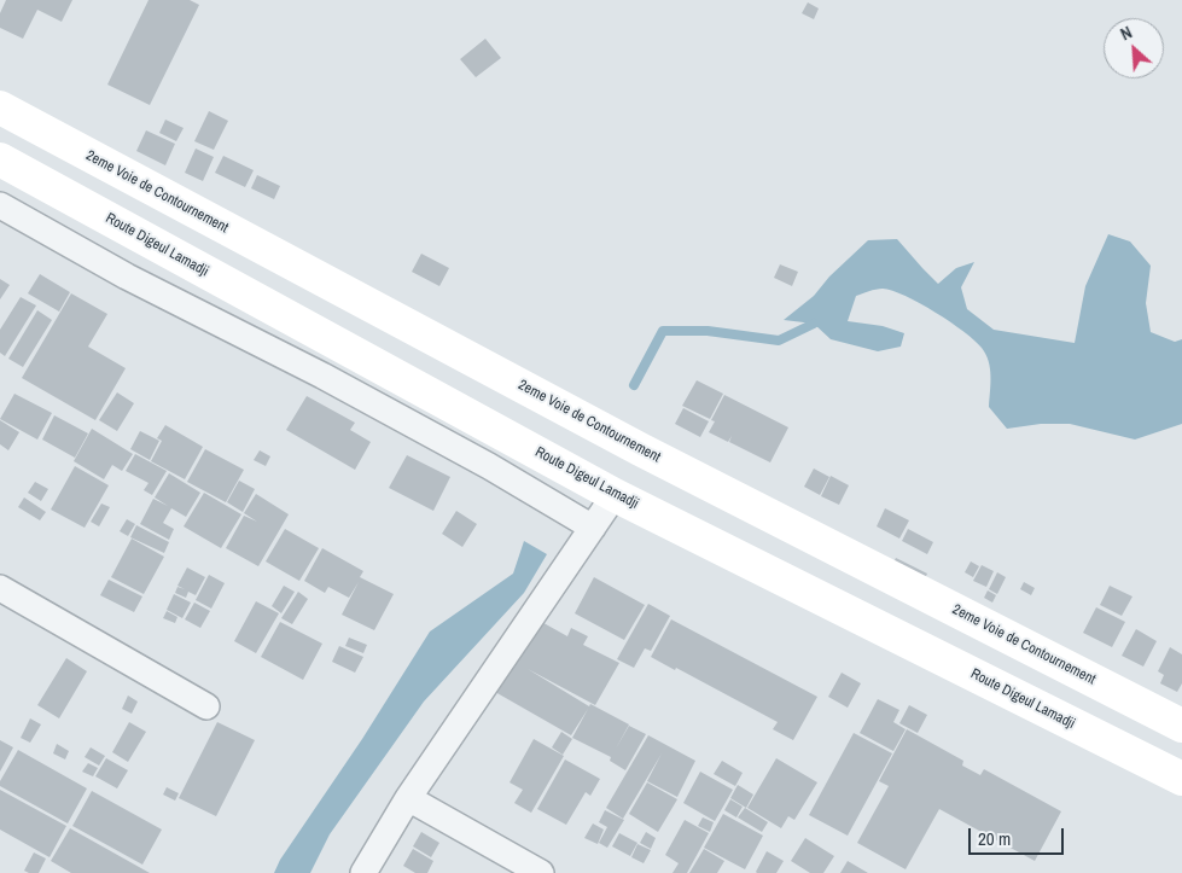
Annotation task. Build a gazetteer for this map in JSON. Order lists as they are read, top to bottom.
{
  "streets": {
    "main road": ["2eme Voie de Contournement", "Route Digeul Lamadji"]
  },
  "scale_bar": "20 m",
  "north": "top left"
}
